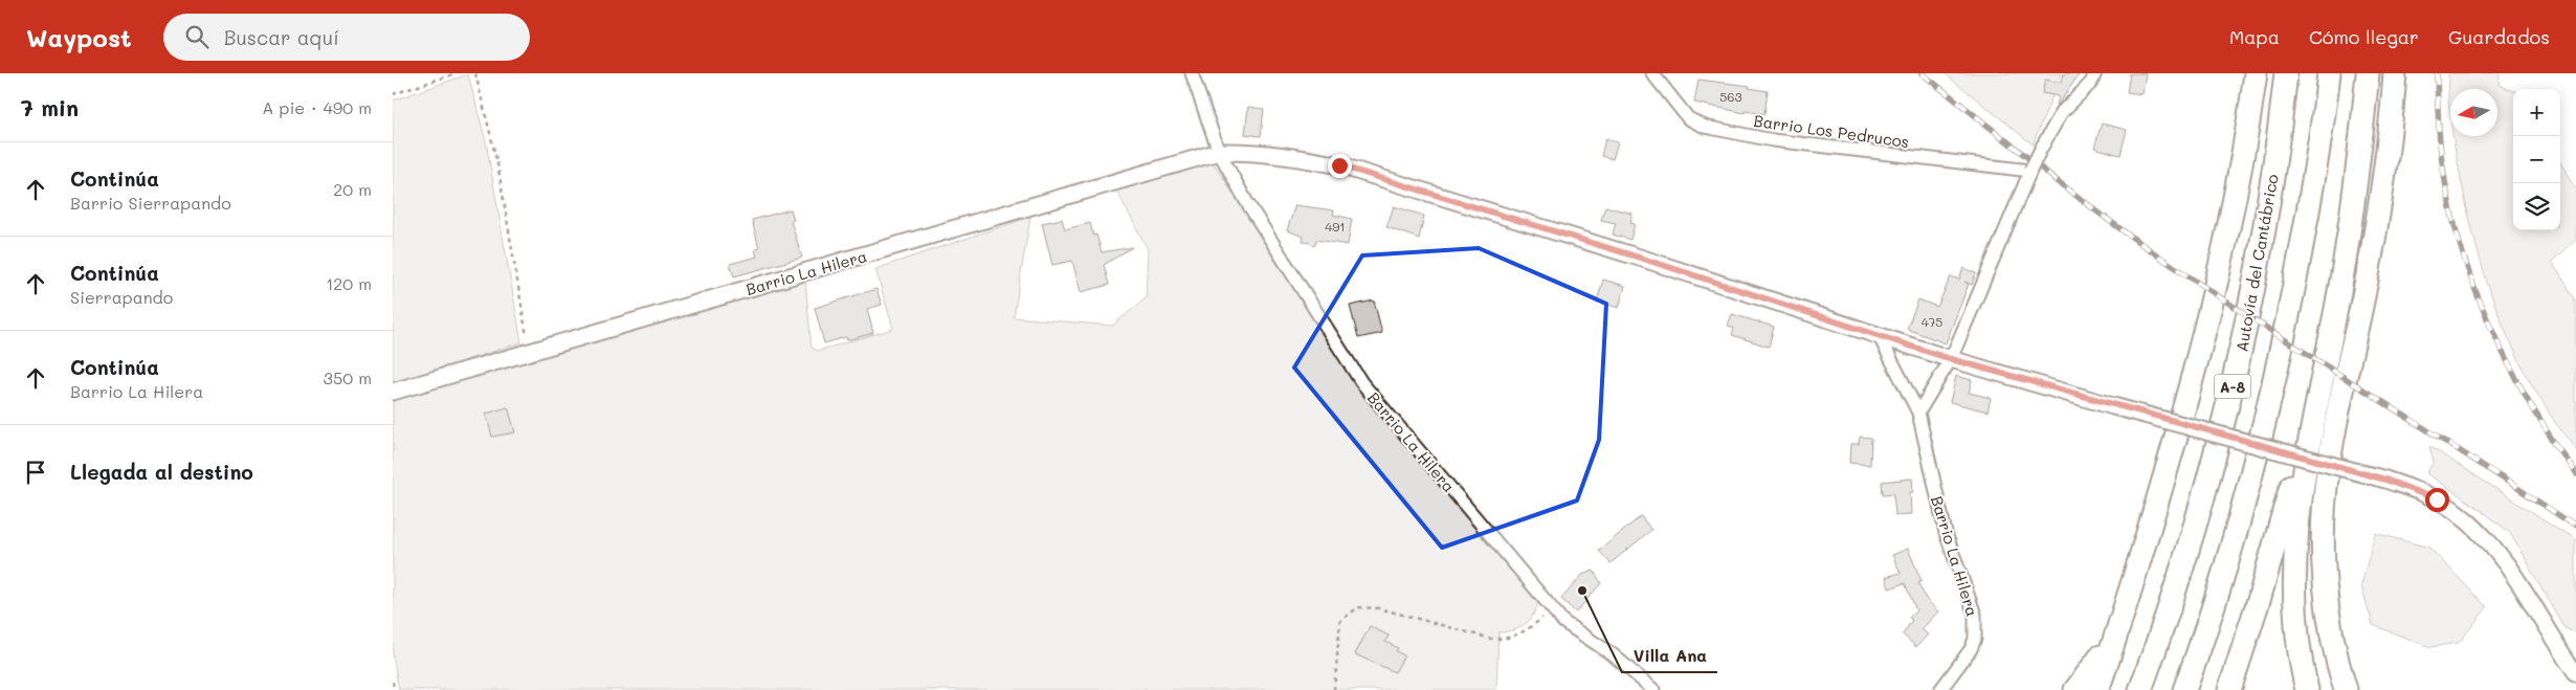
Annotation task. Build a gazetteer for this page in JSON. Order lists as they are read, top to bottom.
{
  "streets": {
    "highway": ["Autovía del Cantábrico", "A-8"],
    "street": ["Barrio Los Pedrucos", "Barrio La Hilera"]
  },
  "places": ["Villa Ana"],
  "house_numbers": ["563", "491", "475"],
  "north": "left",
  "page": {
    "header": "Waypost",
    "search": "Buscar aquí",
    "nav": ["Mapa", "Cómo llegar", "Guardados"],
    "heading": ["7 min", "A pie · 490 m"],
    "map_buttons": ["+", "−"],
    "list": [
      ["Continúa", "Barrio Sierrapando", "20 m"],
      ["Continúa", "Sierrapando", "120 m"],
      ["Continúa", "Barrio La Hilera", "350 m"],
      "Llegada al destino"
    ]
  }
}
